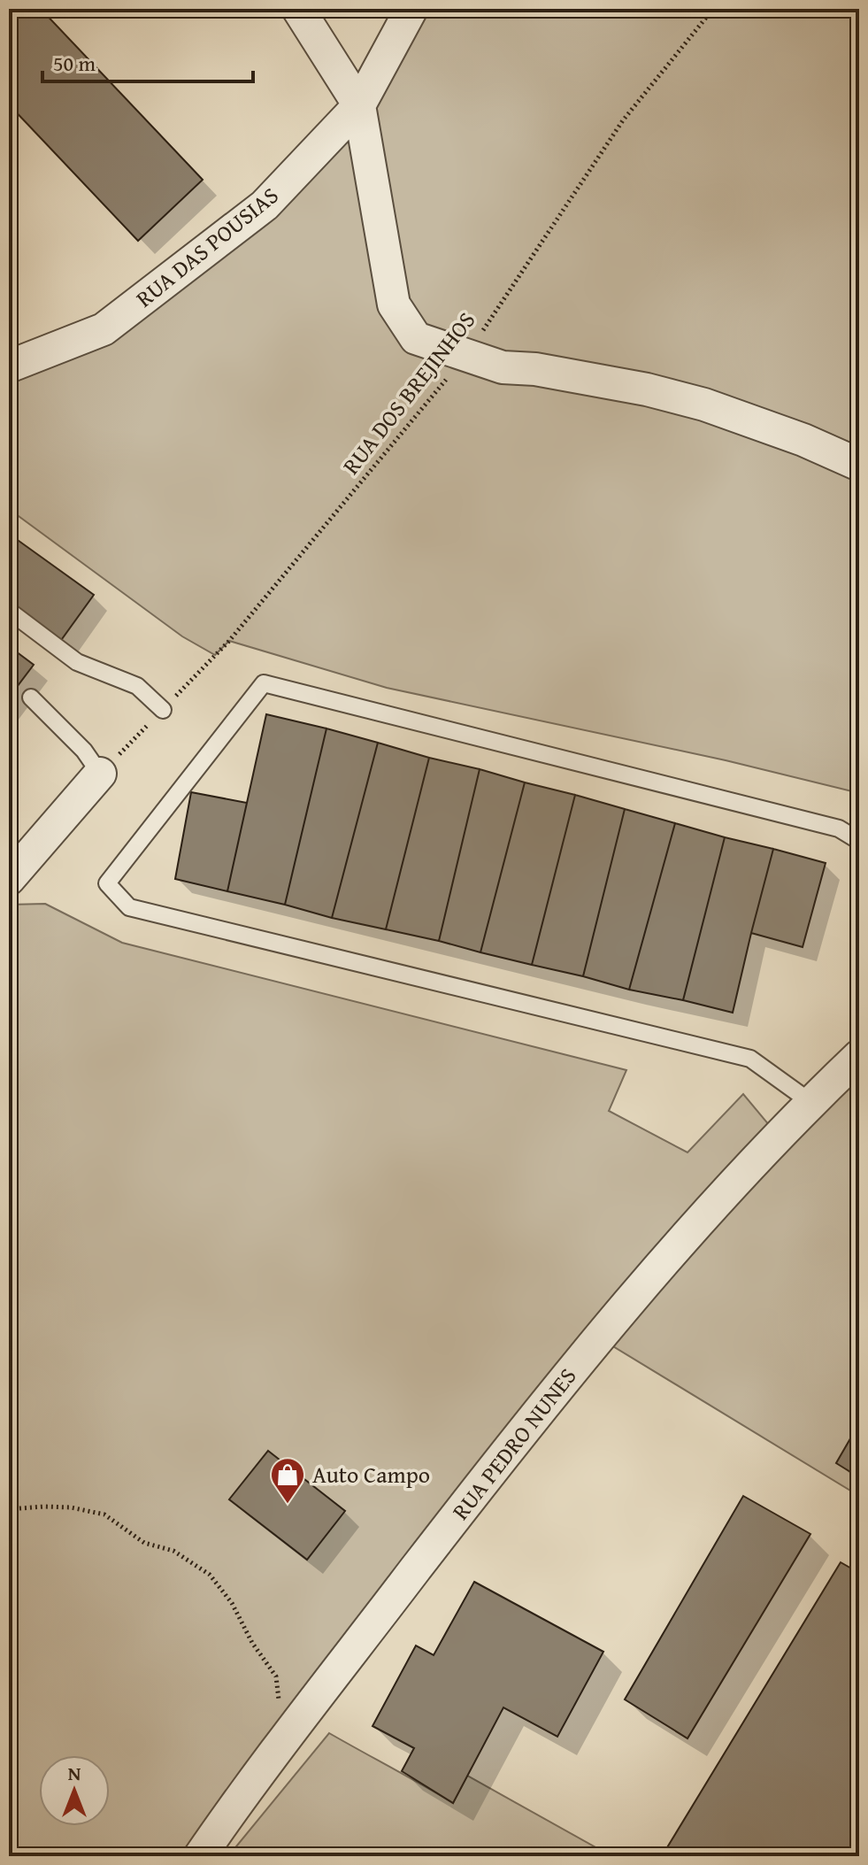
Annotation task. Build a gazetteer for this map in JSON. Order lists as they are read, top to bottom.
{
  "streets": {
    "street": ["RUA DAS POUSIAS", "RUA PEDRO NUNES"],
    "path": ["RUA DOS BREJINHOS"]
  },
  "places": {
    "shop": ["Auto Campo"]
  },
  "scale_bar": "50 m",
  "north": "top"
}
